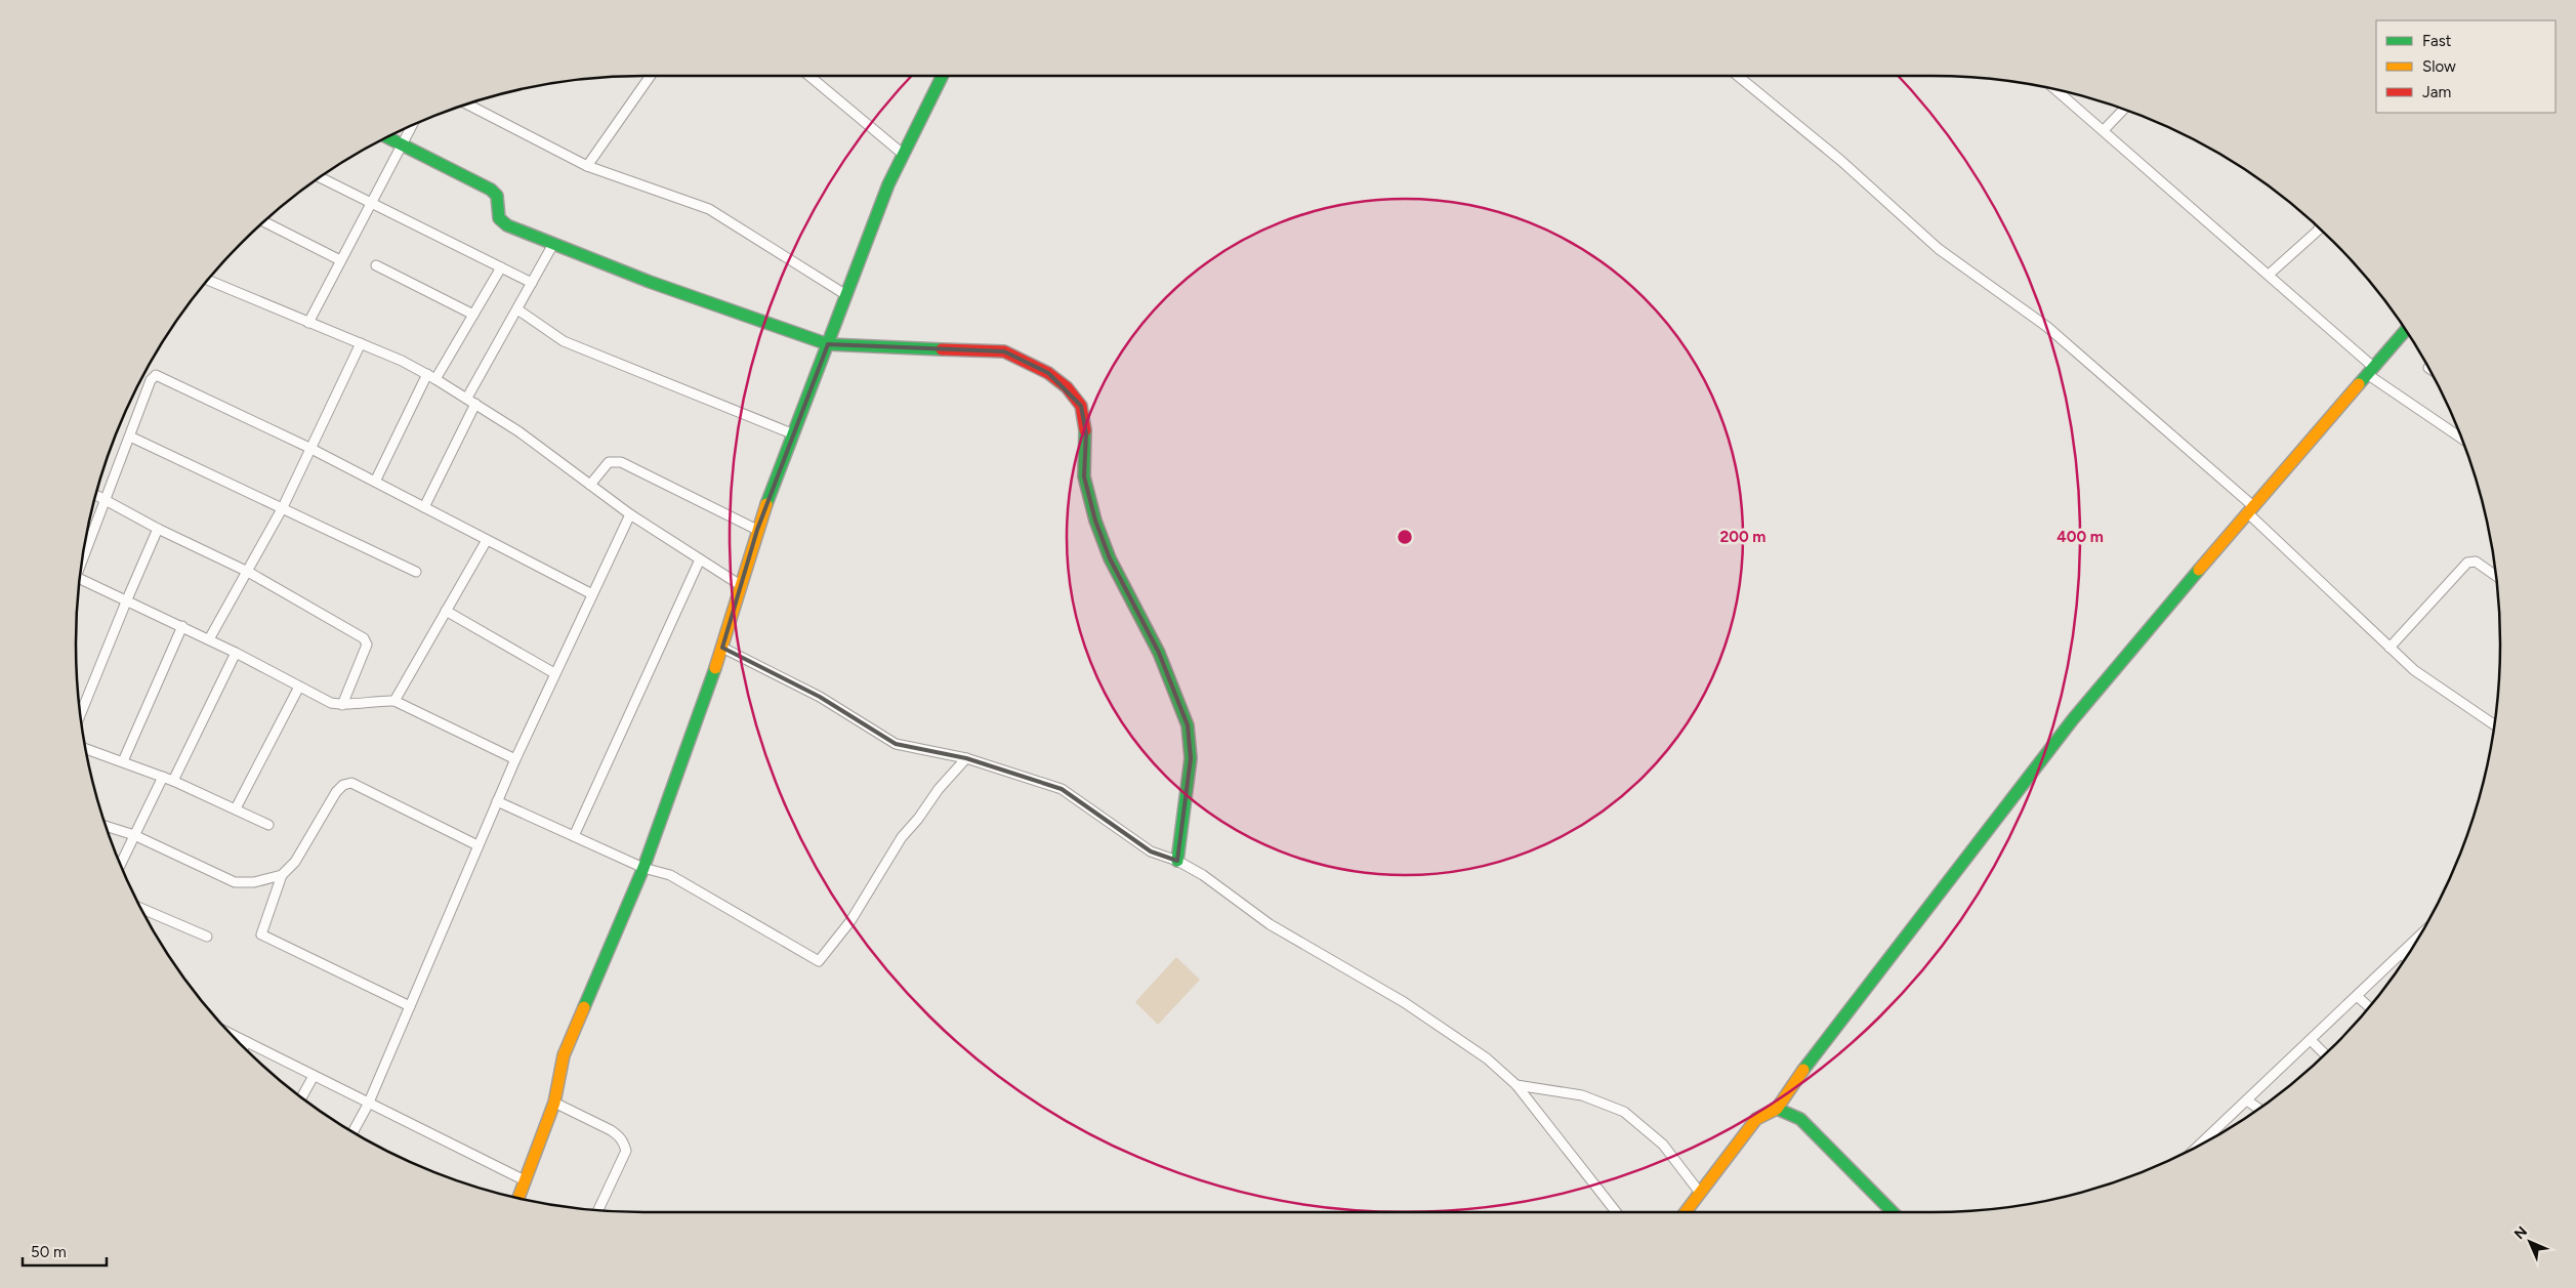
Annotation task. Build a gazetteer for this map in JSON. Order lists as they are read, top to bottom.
{
  "legend": ["Fast", "Slow", "Jam"],
  "scale_bar": "50 m",
  "north": "top left",
  "rings": ["200 m", "400 m"]
}
